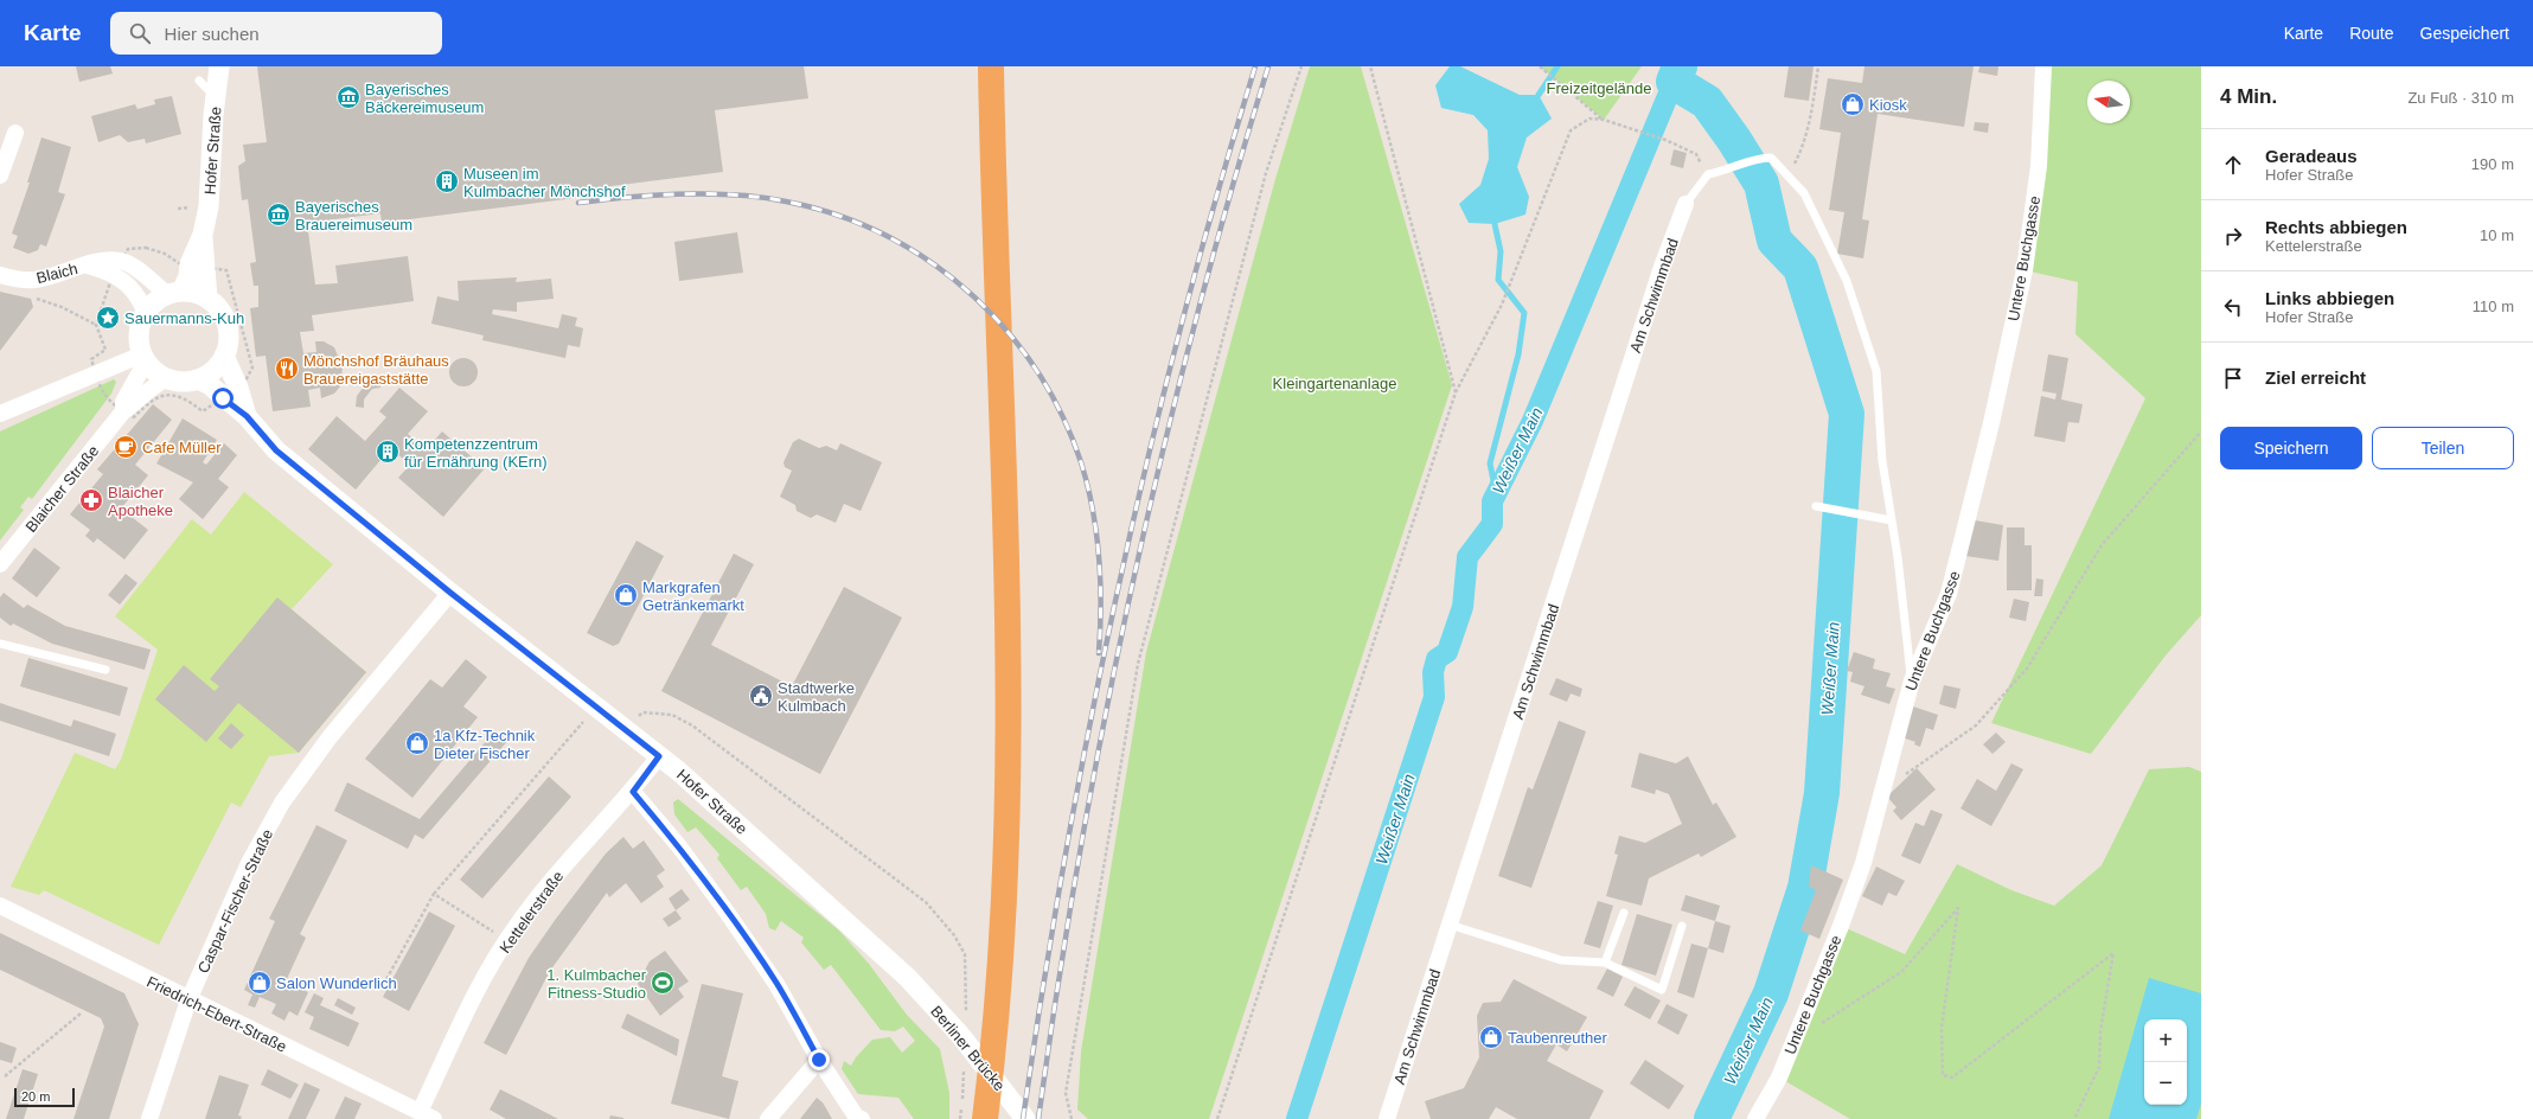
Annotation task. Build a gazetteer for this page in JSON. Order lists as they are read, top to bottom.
{
  "streets": {
    "street": [
      "Hofer Straße",
      "Untere Buchgasse",
      "Blaich",
      "Am Schwimmbad",
      "Blaicher Straße",
      "Caspar-Fischer-Straße",
      "Kettelerstraße",
      "Friedrich-Ebert-Straße",
      "Berliner Brücke"
    ]
  },
  "crossings": [
    ["Hofer Straße", "Blaich"],
    ["Hofer Straße", "Blaicher Straße"],
    ["Hofer Straße", "Caspar-Fischer-Straße"],
    ["Hofer Straße", "Kettelerstraße"],
    ["Hofer Straße", "Berliner Brücke"],
    ["Blaich", "Blaicher Straße"],
    ["Caspar-Fischer-Straße", "Friedrich-Ebert-Straße"],
    ["Kettelerstraße", "Friedrich-Ebert-Straße"]
  ],
  "water": ["Weißer Main"],
  "parks": ["Freizeitgelände", "Kleingartenanlage"],
  "places": {
    "museum": ["Bayerisches Bäckereimuseum", "Bayerisches Brauereimuseum"],
    "shop": [
      "Kiosk",
      "Markgrafen Getränkemarkt",
      "1a Kfz-Technik Dieter Fischer",
      "Salon Wunderlich",
      "Taubenreuther"
    ],
    "building": ["Museen im Kulmbacher Mönchshof", "Kompetenzzentrum für Ernährung (KErn)"],
    "place": ["Sauermanns-Kuh"],
    "restaurant": ["Mönchshof Bräuhaus Brauereigaststätte"],
    "cafe": ["Cafe Müller"],
    "pharmacy": ["Blaicher Apotheke"],
    "public building": ["Stadtwerke Kulmbach"],
    "sports": ["1. Kulmbacher Fitness-Studio"]
  },
  "scale_bar": "20 m",
  "north": "left",
  "page": {
    "header": "Karte",
    "search": "Hier suchen",
    "nav": ["Karte", "Route", "Gespeichert"],
    "heading": ["4 Min.", "Zu Fuß · 310 m"],
    "list": [
      ["Geradeaus", "Hofer Straße", "190 m"],
      ["Rechts abbiegen", "Kettelerstraße", "10 m"],
      ["Links abbiegen", "Hofer Straße", "110 m"],
      "Ziel erreicht"
    ],
    "buttons": ["Speichern", "Teilen"],
    "map_buttons": ["+", "−"],
    "scale": "20 m"
  }
}
